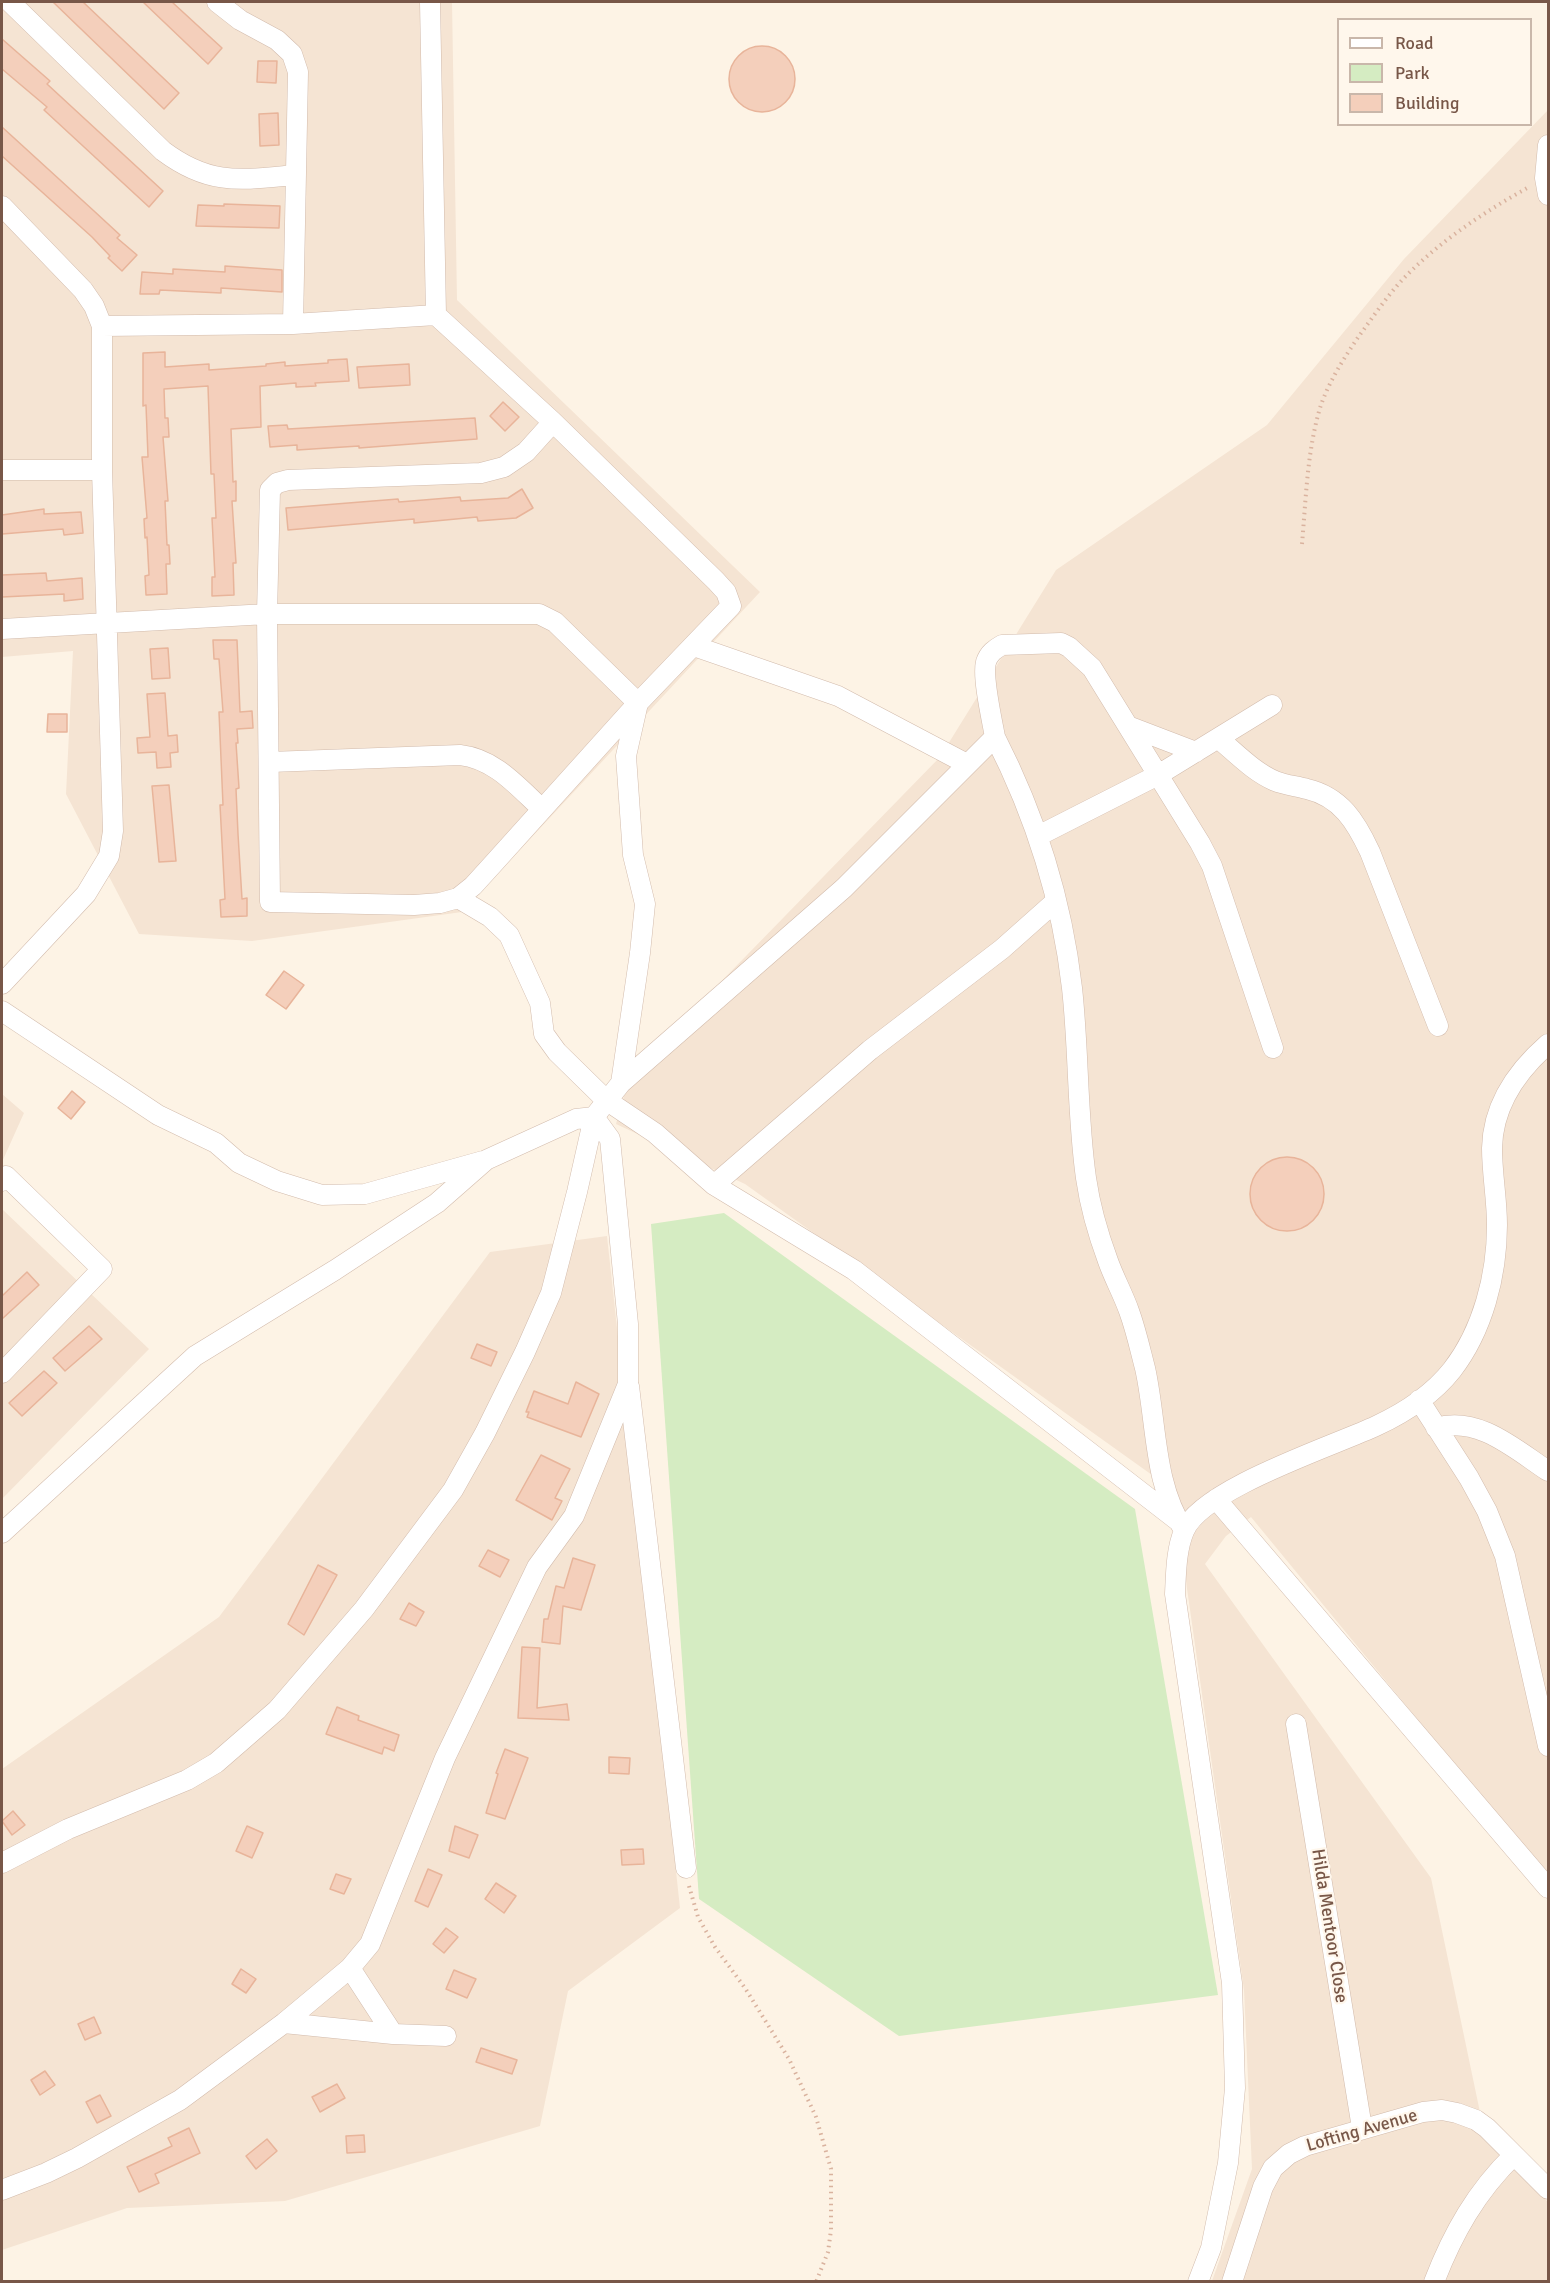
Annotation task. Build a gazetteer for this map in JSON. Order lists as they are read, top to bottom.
{
  "streets": {
    "street": ["Hilda Mentoor Close", "Lofting Avenue"]
  },
  "crossings": [
    ["Hilda Mentoor Close", "Lofting Avenue"]
  ],
  "legend": ["Road", "Park", "Building"]
}
